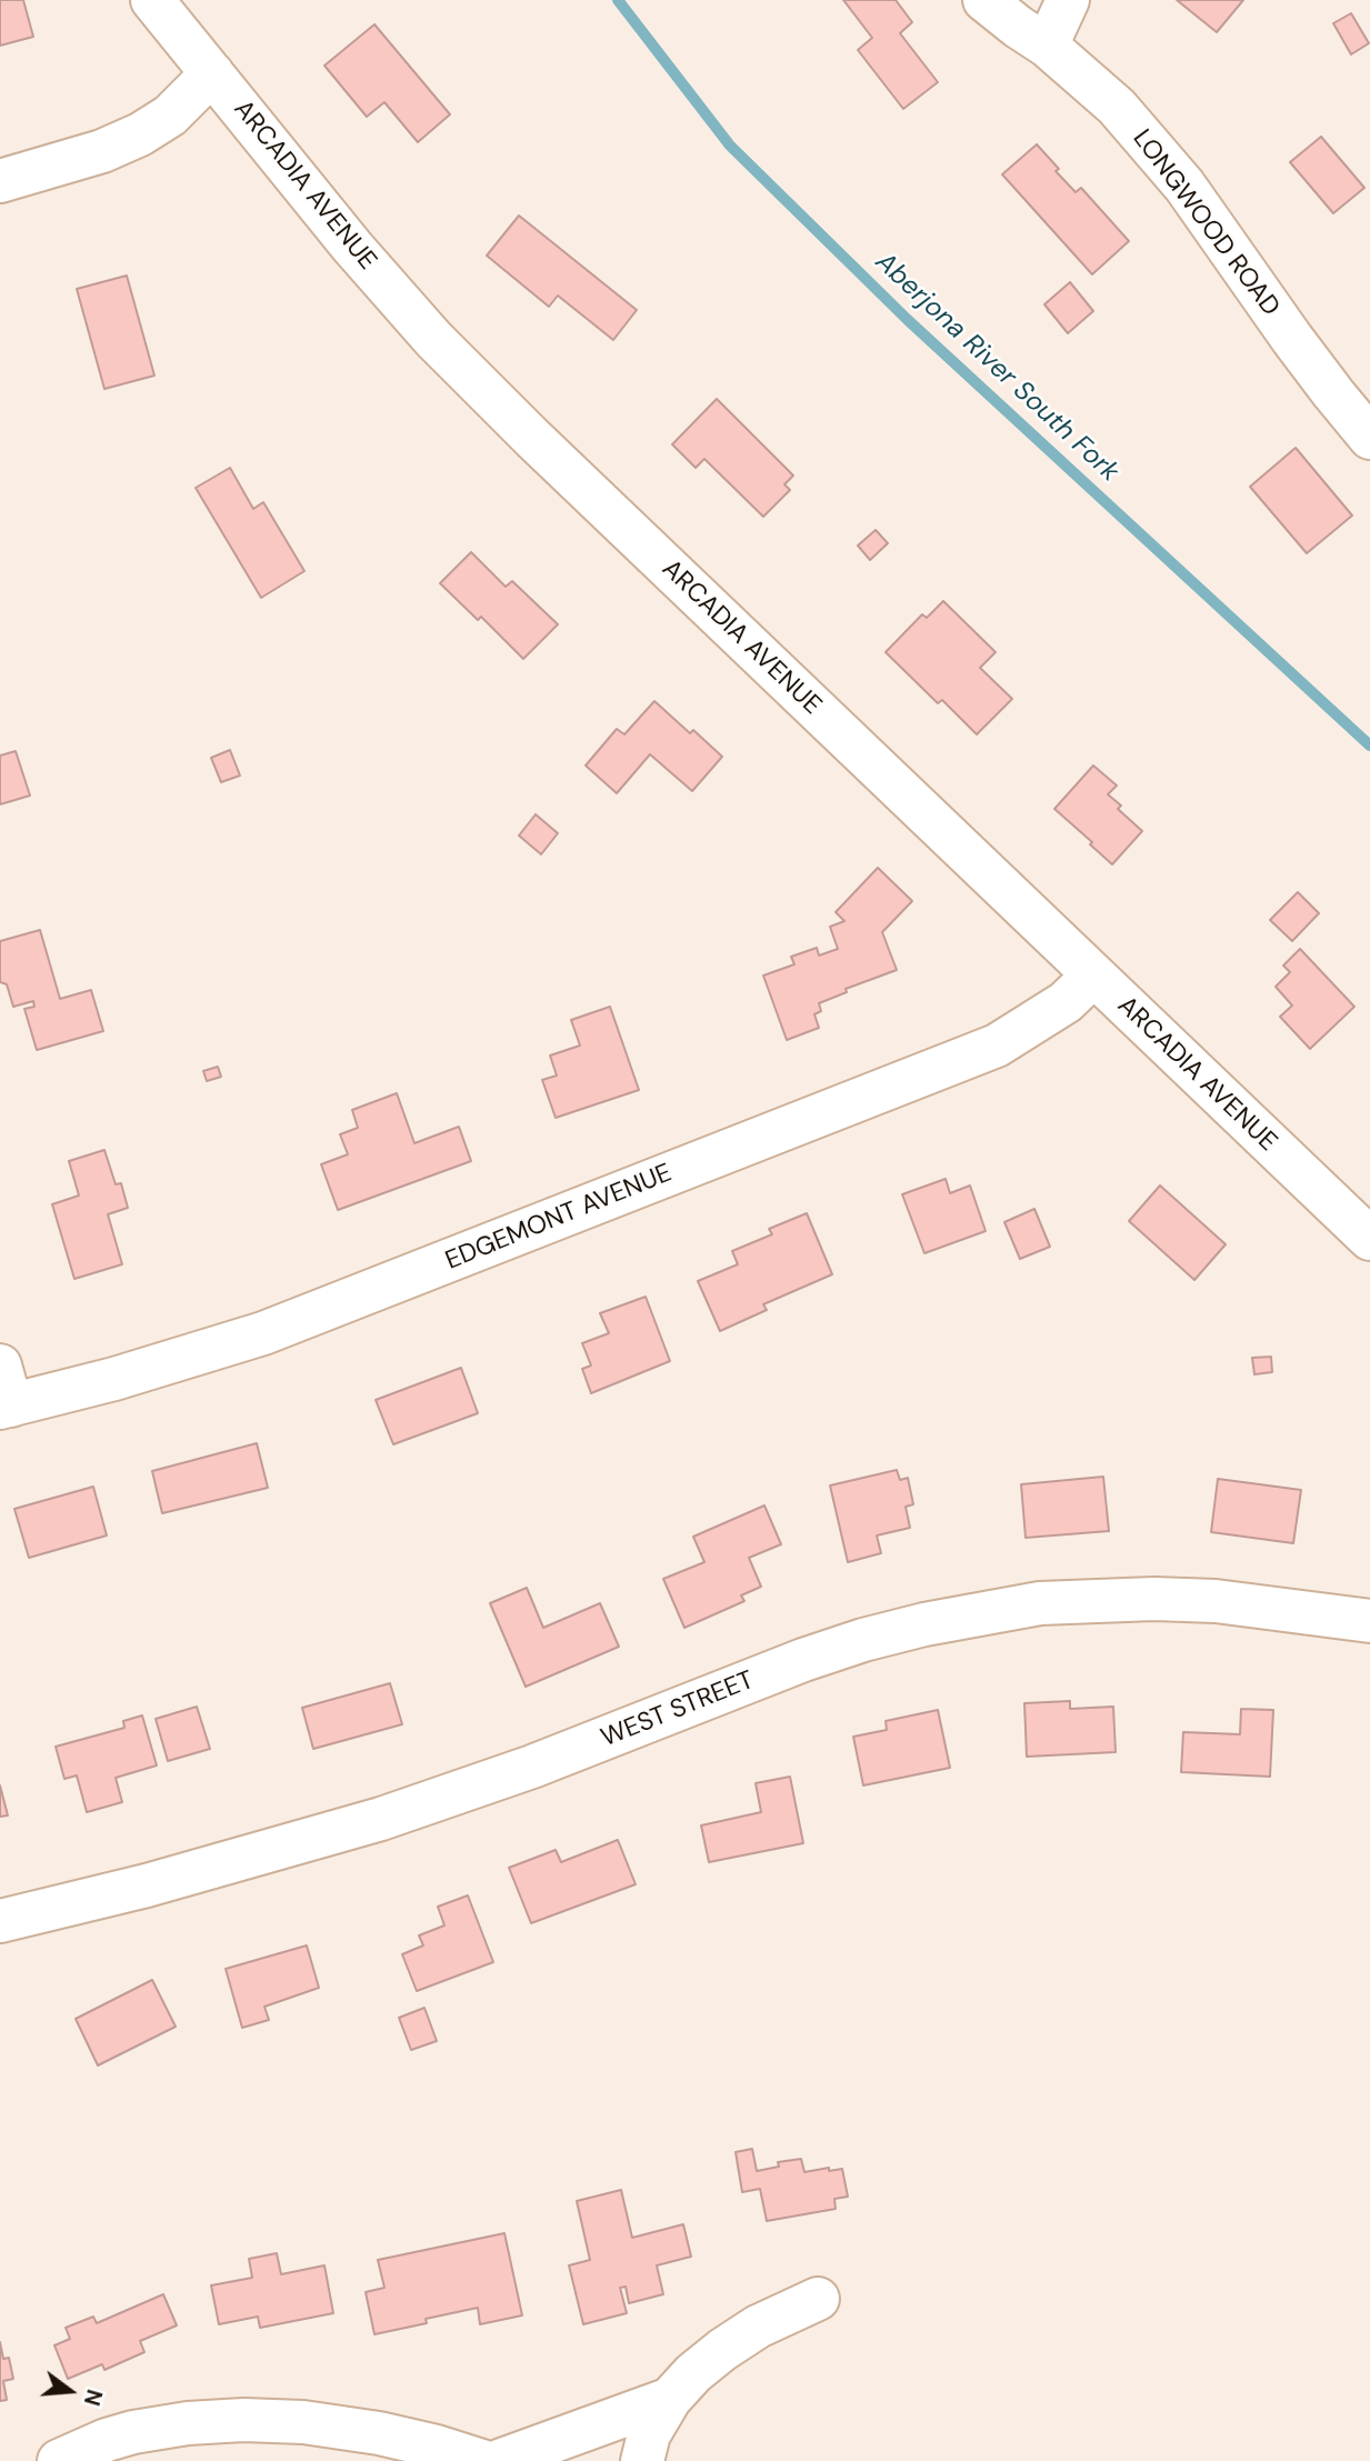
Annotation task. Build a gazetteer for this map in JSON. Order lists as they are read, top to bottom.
{
  "streets": {
    "street": [
      "ARCADIA AVENUE",
      "LONGWOOD ROAD",
      "EDGEMONT AVENUE",
      "WEST STREET"
    ]
  },
  "crossings": [
    ["ARCADIA AVENUE", "EDGEMONT AVENUE"]
  ],
  "water": ["Aberjona River South Fork"],
  "north": "right"
}
